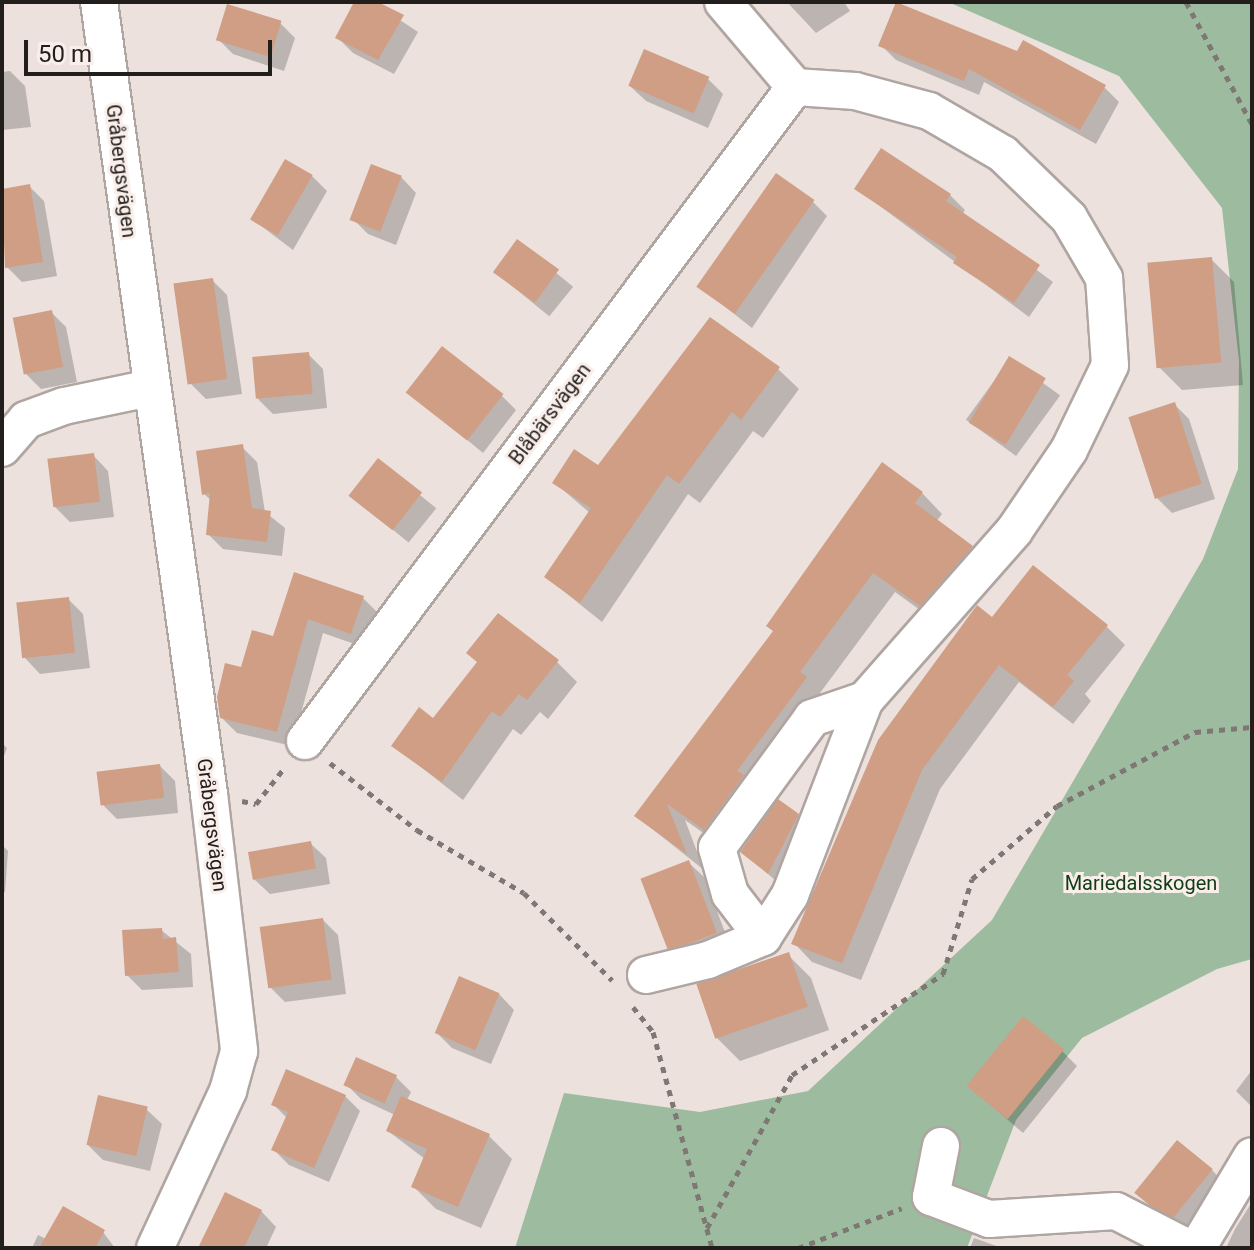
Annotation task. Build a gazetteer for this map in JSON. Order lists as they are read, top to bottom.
{
  "streets": {
    "street": ["Gråbergsvägen", "Blåbärsvägen"]
  },
  "parks": ["Mariedalsskogen"],
  "scale_bar": "50 m"
}
